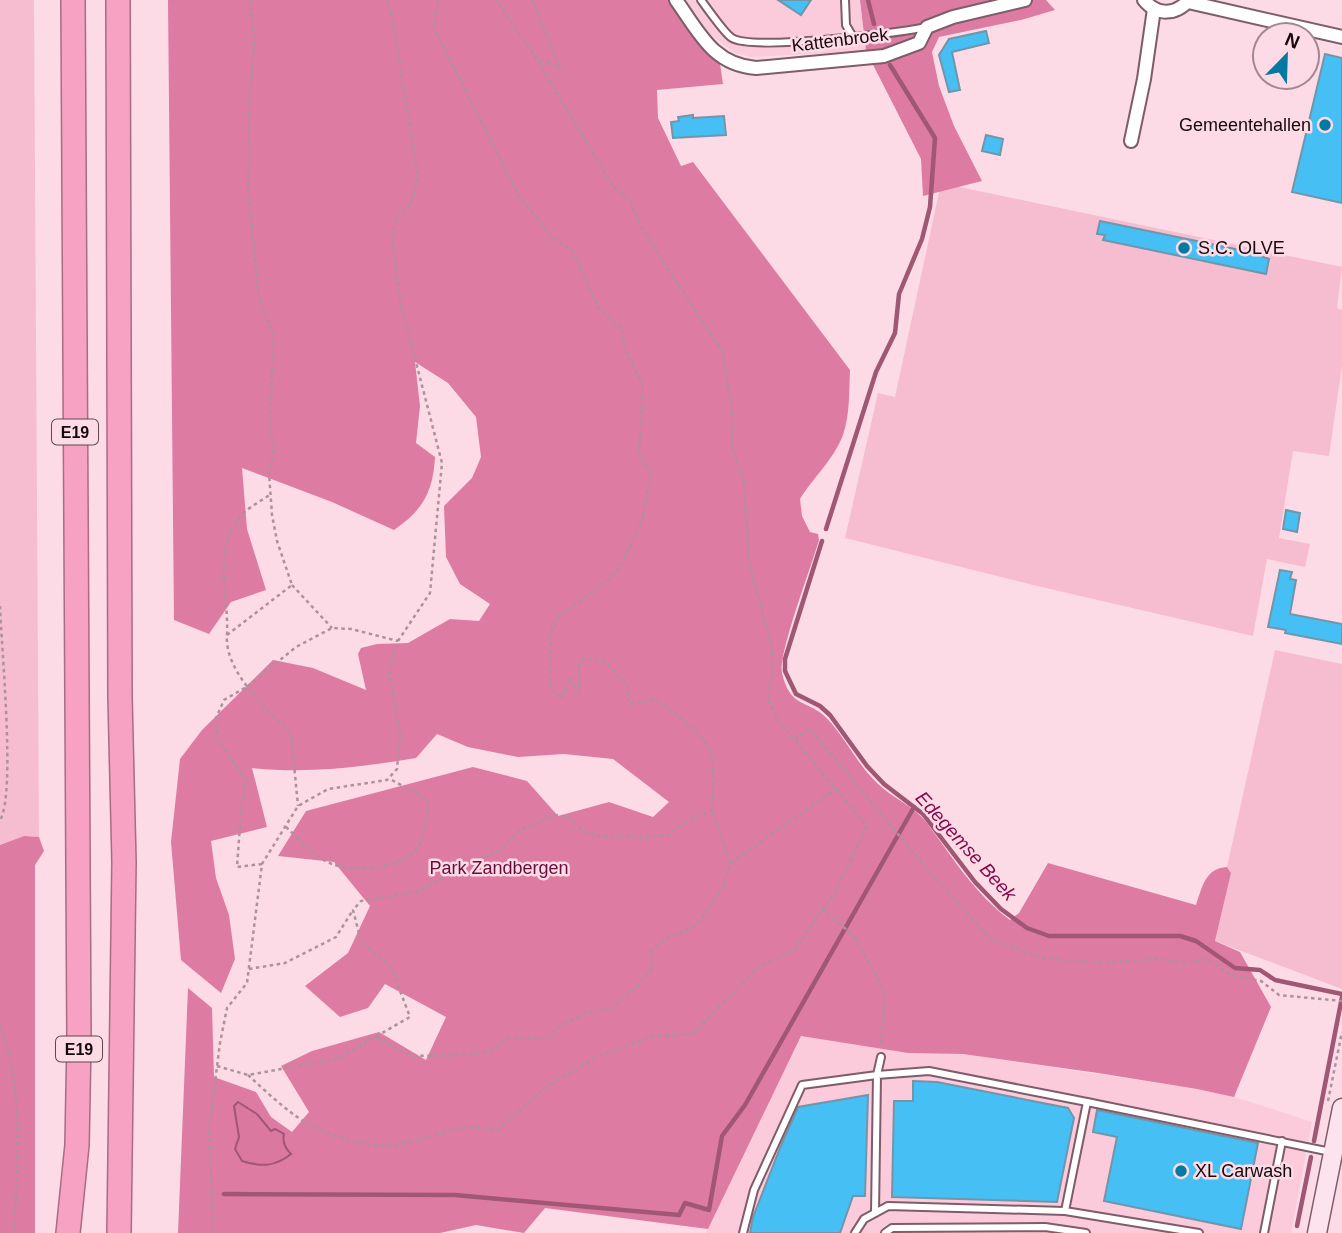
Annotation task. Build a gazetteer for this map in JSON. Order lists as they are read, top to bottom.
{
  "streets": {
    "highway": ["E19"],
    "street": ["Kattenbroek"]
  },
  "water": ["Edegemse Beek"],
  "parks": ["Park Zandbergen"],
  "places": ["Gemeentehallen", "S.C. OLVE", "XL Carwash"],
  "north": "top right"
}
